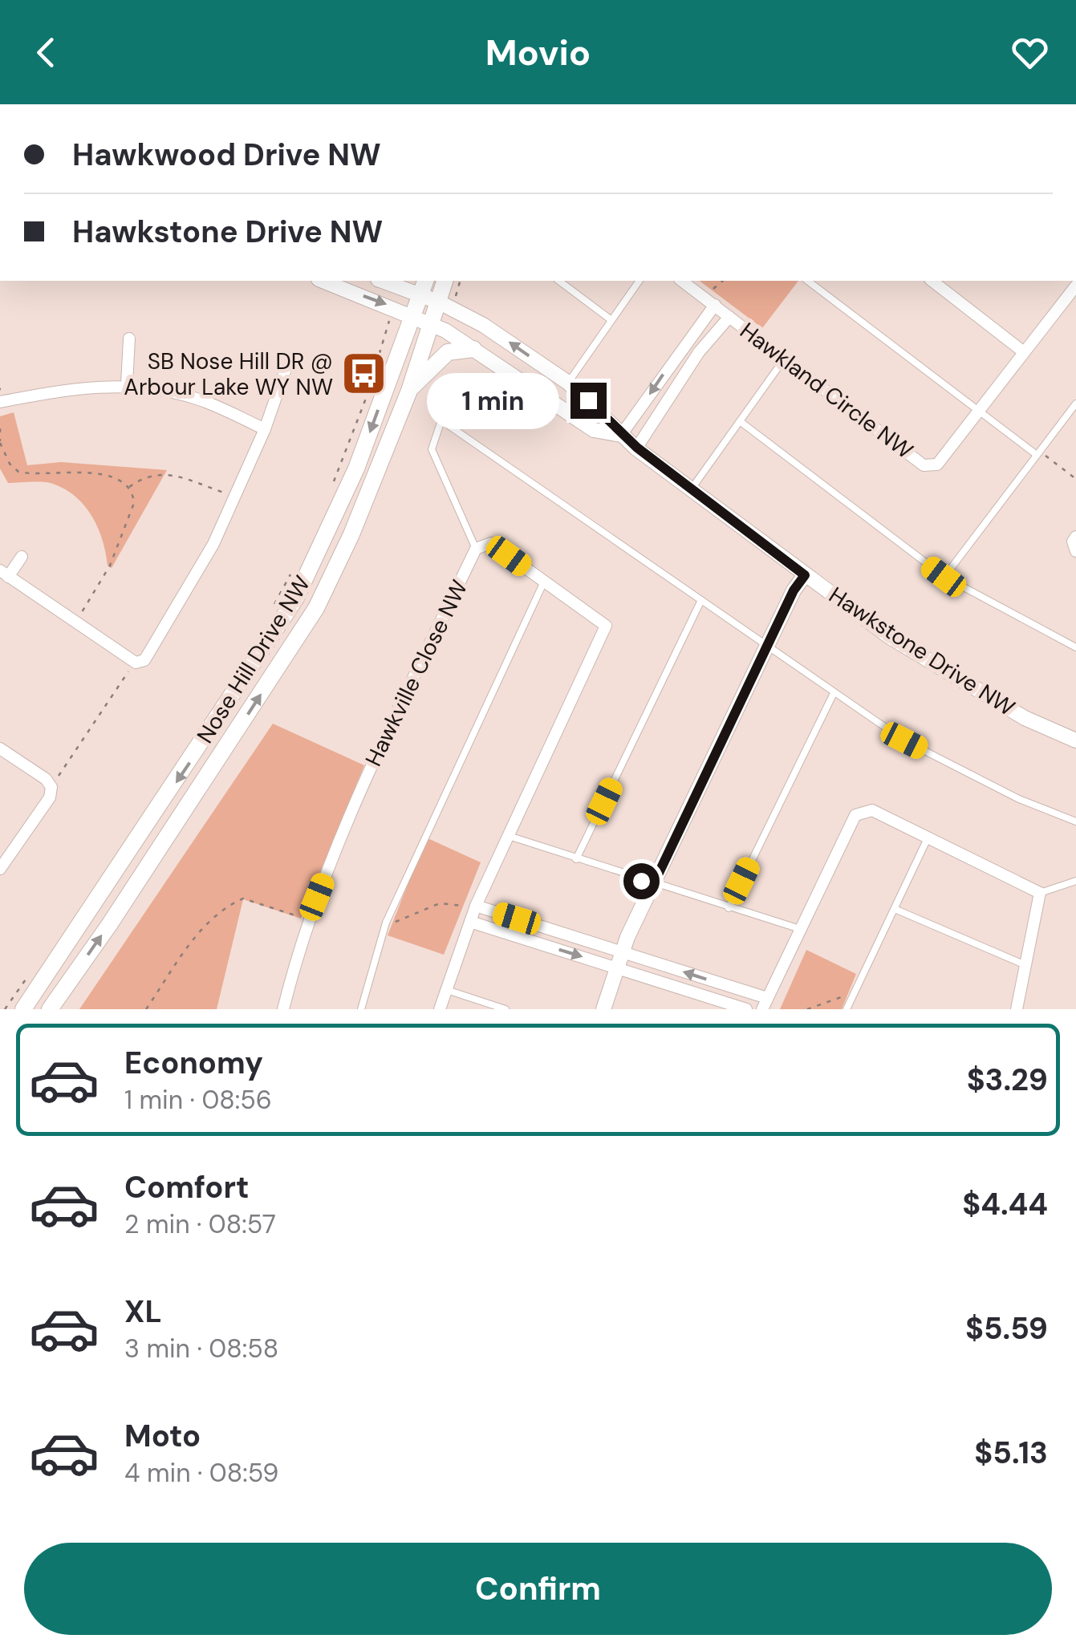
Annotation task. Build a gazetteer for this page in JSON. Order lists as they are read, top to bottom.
{
  "streets": {
    "main road": ["Nose Hill Drive NW"],
    "street": ["Hawkland Circle NW", "Hawkstone Drive NW", "Hawkville Close NW"]
  },
  "crossings": [
    ["Hawkland Circle NW", "Hawkstone Drive NW"],
    ["Hawkstone Drive NW", "Nose Hill Drive NW"]
  ],
  "places": {
    "bus stop": ["SB Nose Hill DR @ Arbour Lake WY NW"]
  },
  "page": {
    "header": "Movio",
    "banner": ["Hawkwood Drive NW", "Hawkstone Drive NW"],
    "bubble": "1 min",
    "list": [
      {
        "name": "Economy",
        "note": "1 min · 08:56",
        "value": "$3.29"
      },
      {
        "name": "Comfort",
        "note": "2 min · 08:57",
        "value": "$4.44"
      },
      {
        "name": "XL",
        "note": "3 min · 08:58",
        "value": "$5.59"
      },
      {
        "name": "Moto",
        "note": "4 min · 08:59",
        "value": "$5.13"
      }
    ],
    "buttons": "Confirm"
  }
}
